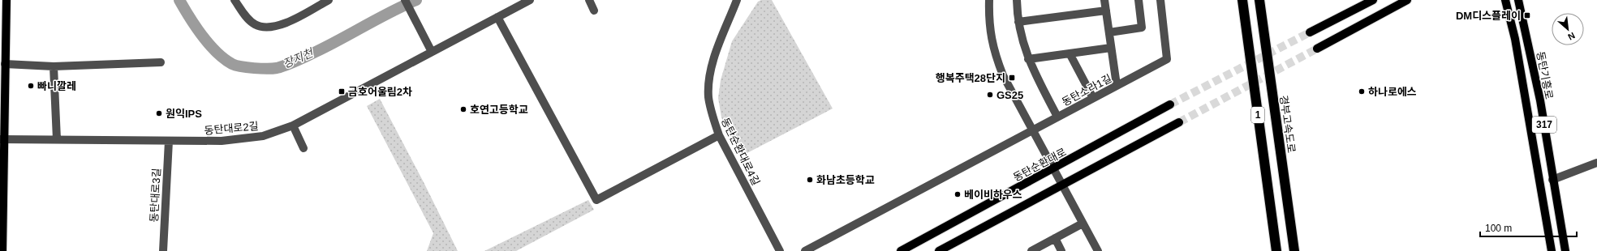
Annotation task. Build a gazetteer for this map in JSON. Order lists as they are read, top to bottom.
{
  "streets": {
    "highway": ["1", "경부고속도로"],
    "main road": ["동탄기흥로", "317", "동탄순환대로"],
    "street": [
      "동탄소라1길",
      "동탄대로2길",
      "동탄순환대로4길",
      "동탄대로3길"
    ]
  },
  "crossings": [
    ["동탄대로2길", "동탄대로3길"]
  ],
  "water": ["장지천"],
  "places": {
    "transit": ["DM디스플레이", "행복주택28단지", "금호어울림2차"],
    "other": [
      "빠니깔레",
      "하나로에스",
      "GS25",
      "호연고등학교",
      "원익IPS",
      "화남초등학교",
      "베이비하우스"
    ]
  },
  "scale_bar": "100 m",
  "north": "bottom right"
}
